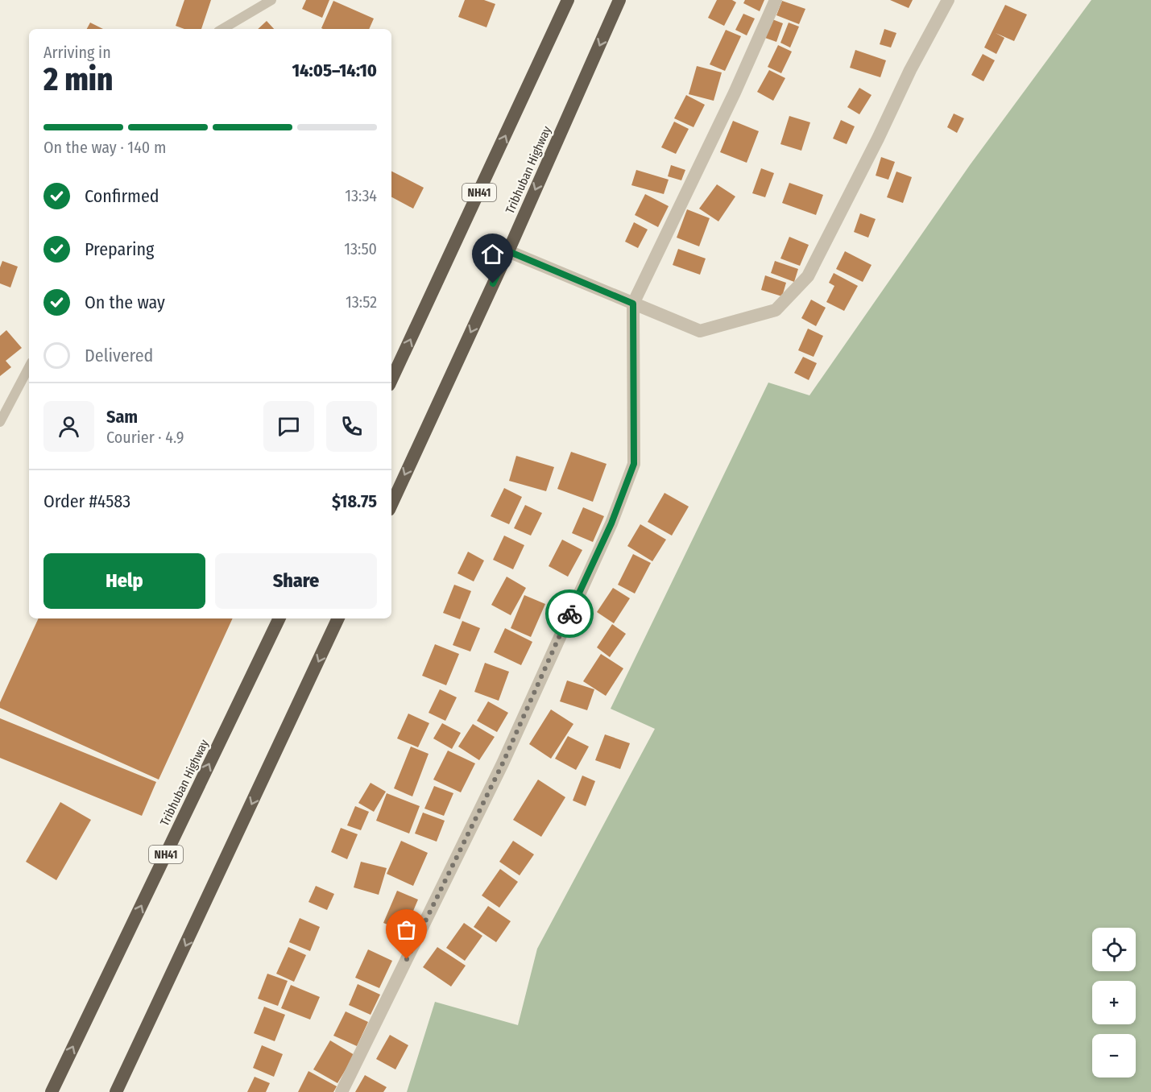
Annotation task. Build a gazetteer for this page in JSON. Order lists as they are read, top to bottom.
{
  "streets": {
    "highway": ["Tribhuban Highway", "NH41"]
  },
  "page": {
    "heading": ["2 min", "Arriving in", "14:05–14:10"],
    "panel": [
      "Sam",
      "Courier · 4.9",
      "Order #4583",
      "$18.75"
    ],
    "bar": "On the way · 140 m",
    "list": [
      ["Confirmed", "13:34"],
      ["Preparing", "13:50"],
      ["On the way", "13:52"],
      "Delivered"
    ],
    "buttons": ["Help", "Share"],
    "map_buttons": ["+", "−"]
  }
}
